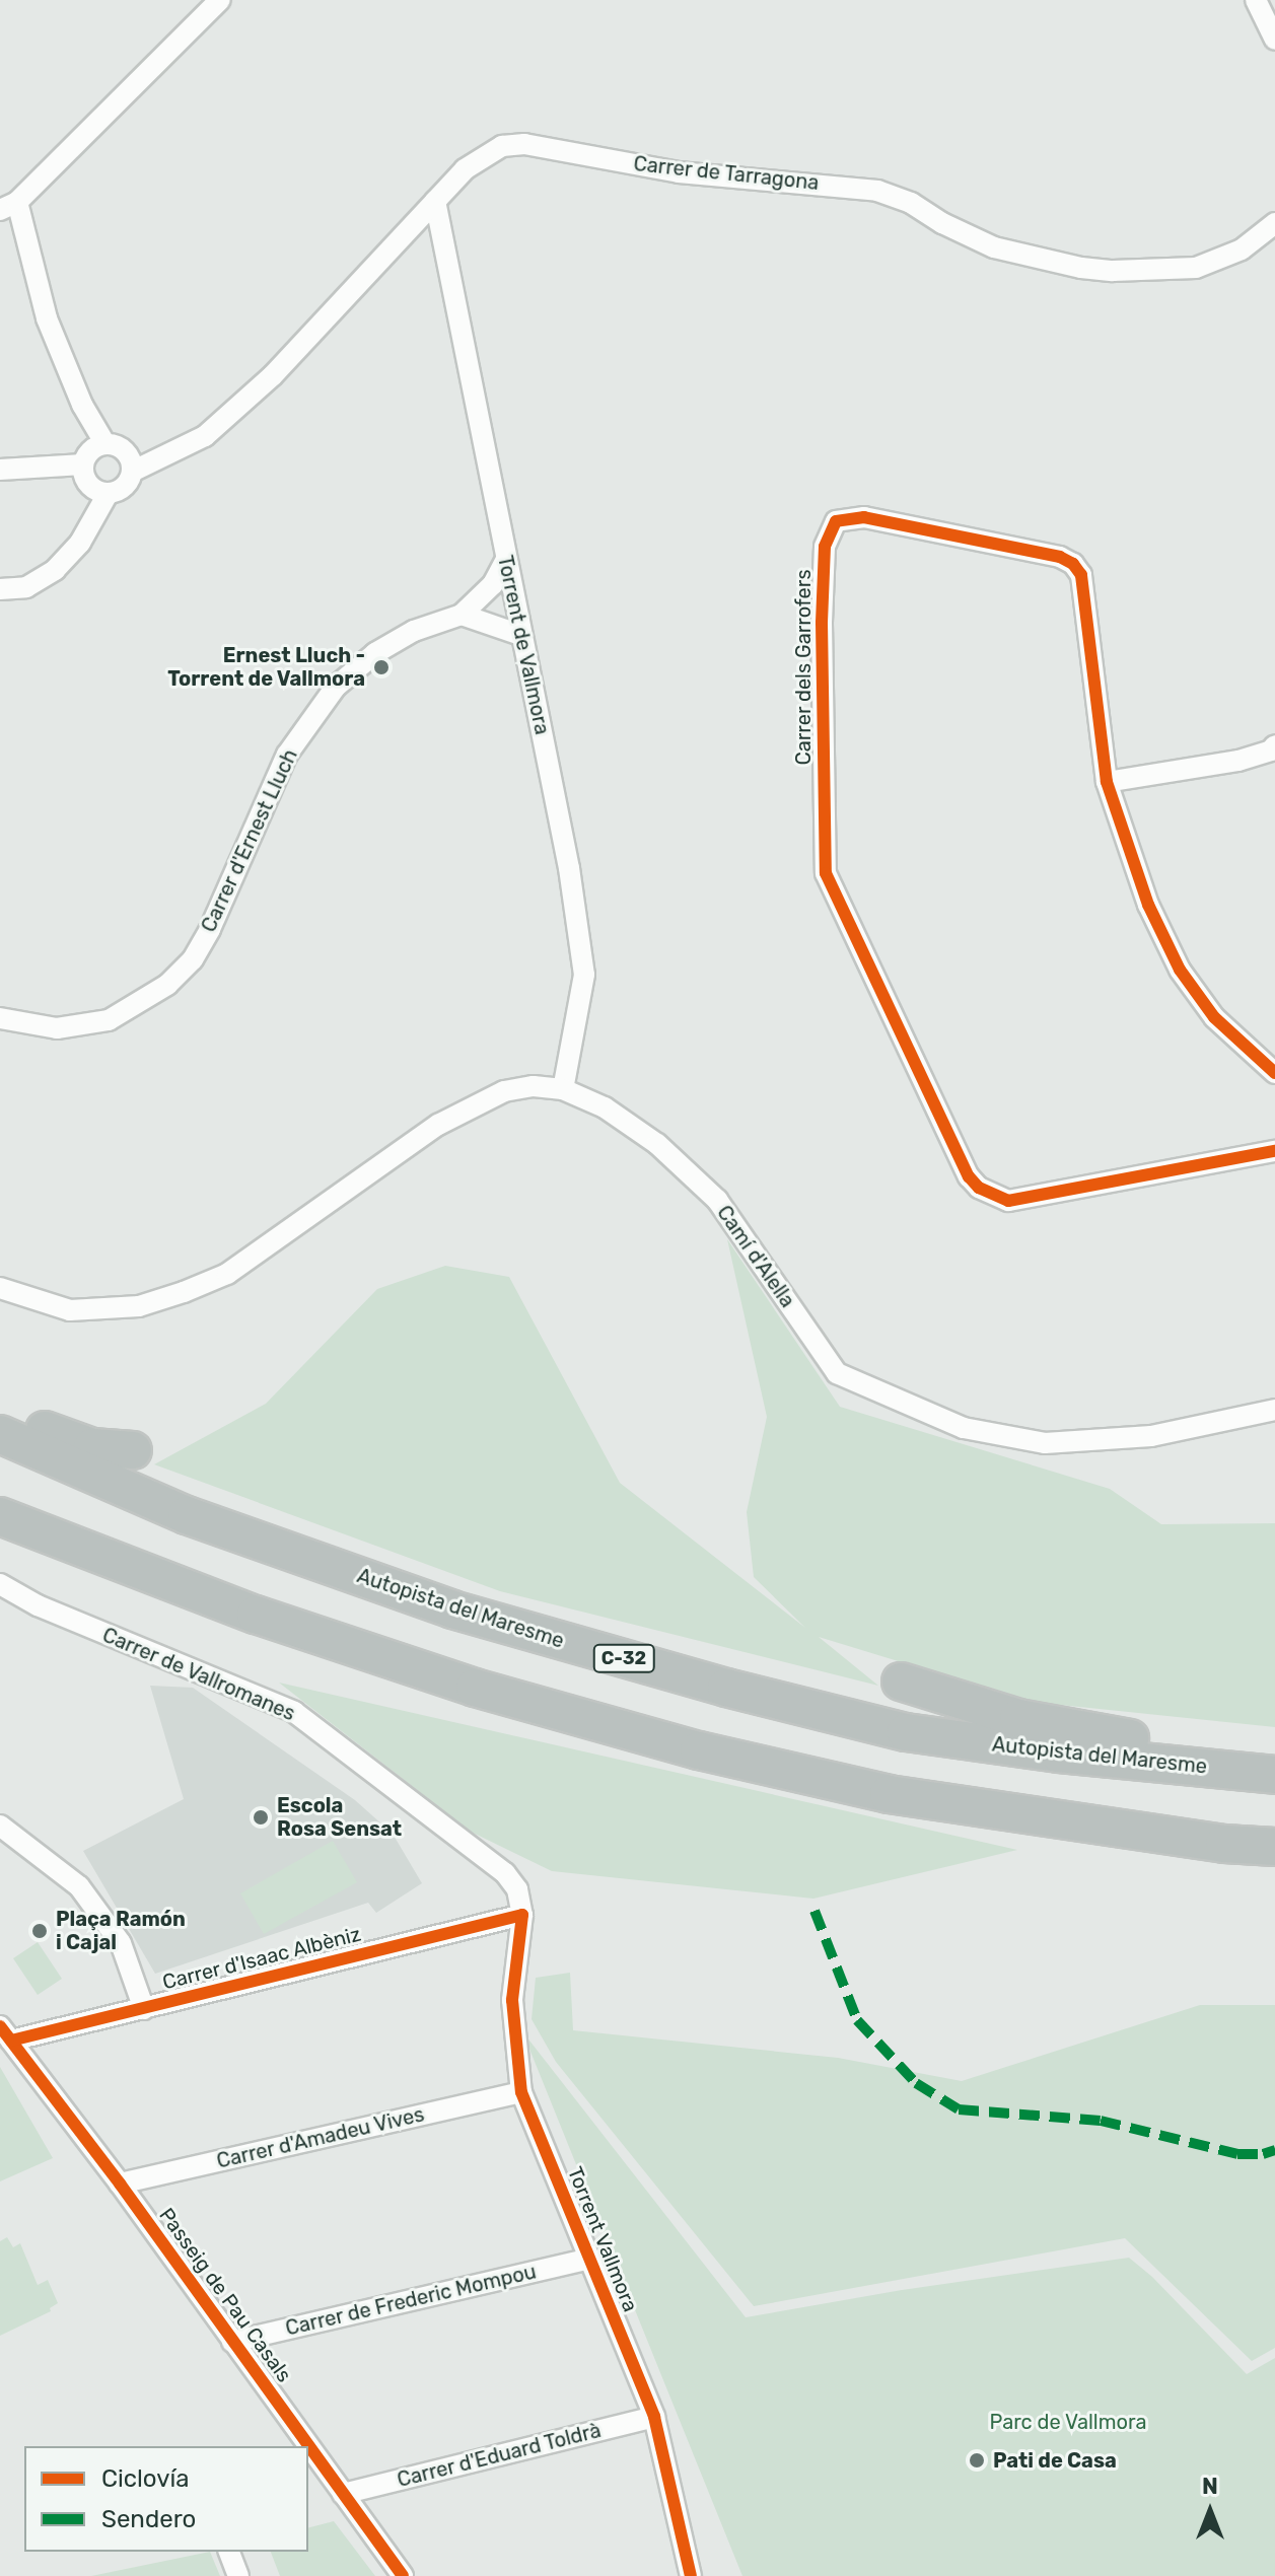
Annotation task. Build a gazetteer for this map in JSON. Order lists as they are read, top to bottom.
{
  "streets": {
    "highway": ["Autopista del Maresme", "C-32"],
    "street": [
      "Carrer de Tarragona",
      "Torrent de Vallmora",
      "Carrer dels Garrofers",
      "Carrer d'Ernest Lluch",
      "Camí d'Alella",
      "Carrer de Vallromanes",
      "Carrer d'Isaac Albèniz",
      "Carrer d'Amadeu Vives",
      "Torrent Vallmora",
      "Passeig de Pau Casals",
      "Carrer de Frederic Mompou",
      "Carrer d'Eduard Toldrà"
    ]
  },
  "crossings": [
    ["Carrer de Tarragona", "Torrent de Vallmora"],
    ["Torrent de Vallmora", "Carrer d'Ernest Lluch"],
    ["Torrent de Vallmora", "Camí d'Alella"],
    ["Carrer de Vallromanes", "Carrer d'Isaac Albèniz"],
    ["Carrer de Vallromanes", "Torrent Vallmora"],
    ["Carrer d'Isaac Albèniz", "Torrent Vallmora"],
    ["Carrer d'Isaac Albèniz", "Passeig de Pau Casals"],
    ["Carrer d'Amadeu Vives", "Torrent Vallmora"],
    ["Carrer d'Amadeu Vives", "Passeig de Pau Casals"],
    ["Torrent Vallmora", "Carrer de Frederic Mompou"],
    ["Torrent Vallmora", "Carrer d'Eduard Toldrà"],
    ["Passeig de Pau Casals", "Carrer de Frederic Mompou"],
    ["Passeig de Pau Casals", "Carrer d'Eduard Toldrà"]
  ],
  "parks": ["Parc de Vallmora"],
  "places": [
    "Ernest Lluch - Torrent de Vallmora",
    "Escola Rosa Sensat",
    "Plaça Ramón i Cajal",
    "Pati de Casa"
  ],
  "legend": ["Ciclovía", "Sendero"],
  "north": "top"
}
